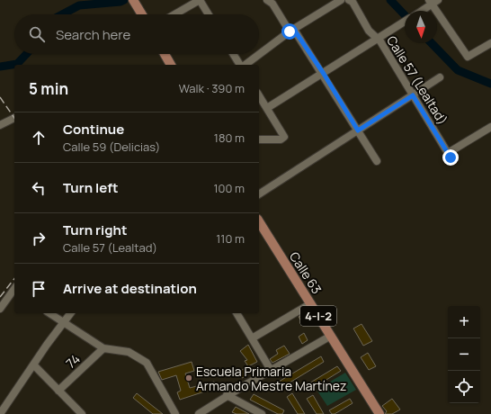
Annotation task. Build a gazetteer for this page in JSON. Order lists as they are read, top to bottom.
{
  "streets": {
    "main road": ["Calle 63", "4-I-2"],
    "street": ["Calle 57 (Lealtad)", "74"]
  },
  "places": ["Escuela Primaria Armando Mestre Martínez"],
  "north": "bottom",
  "page": {
    "search": "Search here",
    "heading": ["5 min", "Walk · 390 m"],
    "list": [
      ["Continue", "Calle 59 (Delicias)", "180 m"],
      ["Turn left", "100 m"],
      ["Turn right", "Calle 57 (Lealtad)", "110 m"],
      "Arrive at destination"
    ],
    "map_buttons": ["+", "−"]
  }
}
